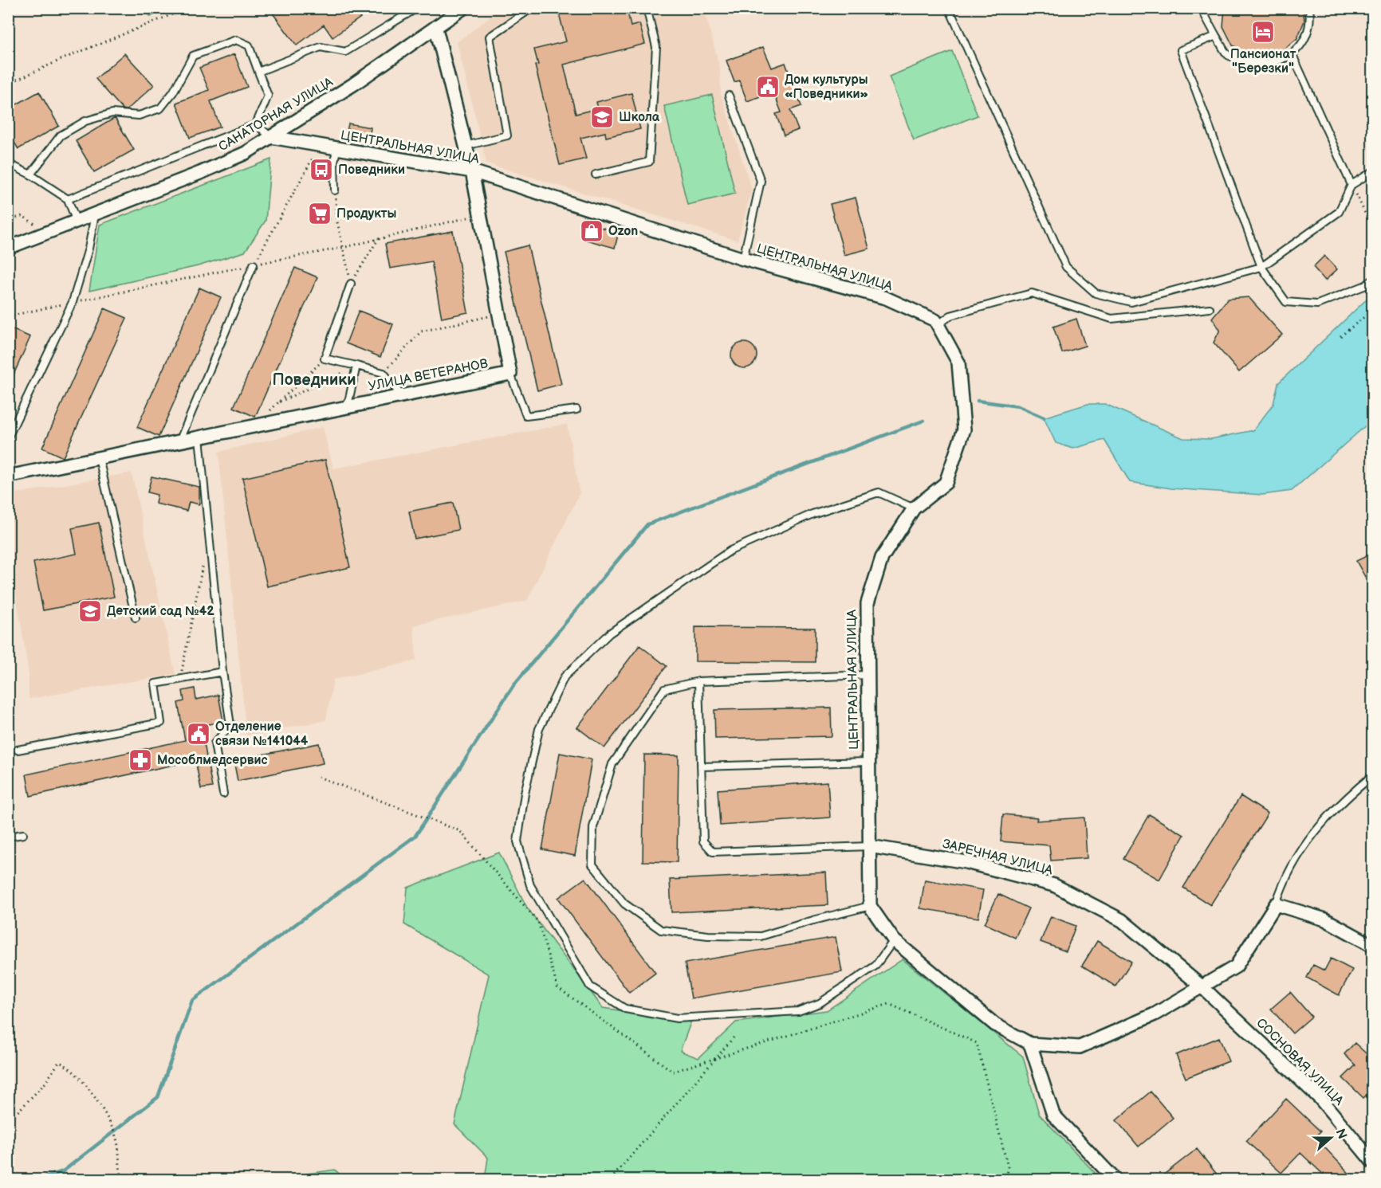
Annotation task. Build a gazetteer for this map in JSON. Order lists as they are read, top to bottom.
{
  "streets": {
    "street": [
      "САНАТОРНАЯ УЛИЦА",
      "ЦЕНТРАЛЬНАЯ УЛИЦА",
      "УЛИЦА ВЕТЕРАНОВ",
      "ЗАРЕЧНАЯ УЛИЦА",
      "СОСНОВАЯ УЛИЦА"
    ]
  },
  "crossings": [
    ["САНАТОРНАЯ УЛИЦА", "ЦЕНТРАЛЬНАЯ УЛИЦА"],
    ["ЦЕНТРАЛЬНАЯ УЛИЦА", "ЗАРЕЧНАЯ УЛИЦА"],
    ["ЗАРЕЧНАЯ УЛИЦА", "СОСНОВАЯ УЛИЦА"]
  ],
  "districts": ["Поведники"],
  "places": {
    "hotel": ["Пансионат \"Березки\""],
    "public building": ["Дом культуры «Поведники»", "Отделение связи №141044"],
    "school or university": ["Школа", "Детский сад №42"],
    "bus stop": ["Поведники"],
    "supermarket": ["Продукты"],
    "shop": ["Ozon"],
    "pharmacy": ["Мособлмедсервис"]
  },
  "north": "right"
}
